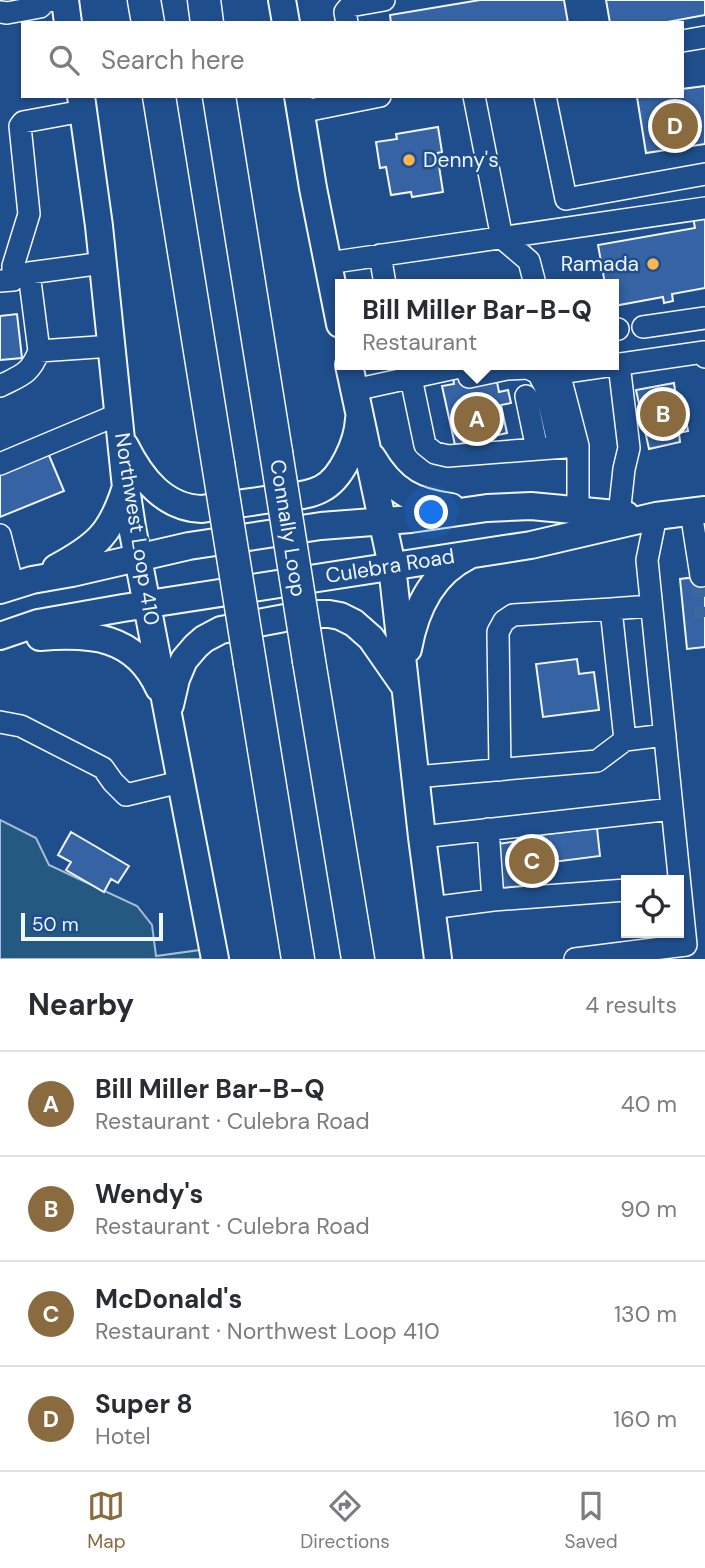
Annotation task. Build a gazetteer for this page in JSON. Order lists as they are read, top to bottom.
{
  "streets": {
    "highway": ["Connally Loop"],
    "main road": ["Northwest Loop 410", "Culebra Road"]
  },
  "crossings": [
    ["Northwest Loop 410", "Culebra Road"]
  ],
  "places": ["Denny's", "Ramada"],
  "scale_bar": "50 m",
  "page": {
    "search": "Search here",
    "pins": [
      "D",
      "B",
      "A",
      "C"
    ],
    "popup": ["Bill Miller Bar-B-Q", "Restaurant"],
    "scale": "50 m",
    "heading": ["Nearby", "4 results"],
    "list": [
      {
        "mark": "A",
        "name": "Bill Miller Bar-B-Q",
        "note": "Restaurant · Culebra Road",
        "value": "40 m"
      },
      {
        "mark": "B",
        "name": "Wendy's",
        "note": "Restaurant · Culebra Road",
        "value": "90 m"
      },
      {
        "mark": "C",
        "name": "McDonald's",
        "note": "Restaurant · Northwest Loop 410",
        "value": "130 m"
      },
      {
        "mark": "D",
        "name": "Super 8",
        "note": "Hotel",
        "value": "160 m"
      }
    ],
    "nav": ["Map", "Directions", "Saved"]
  }
}
